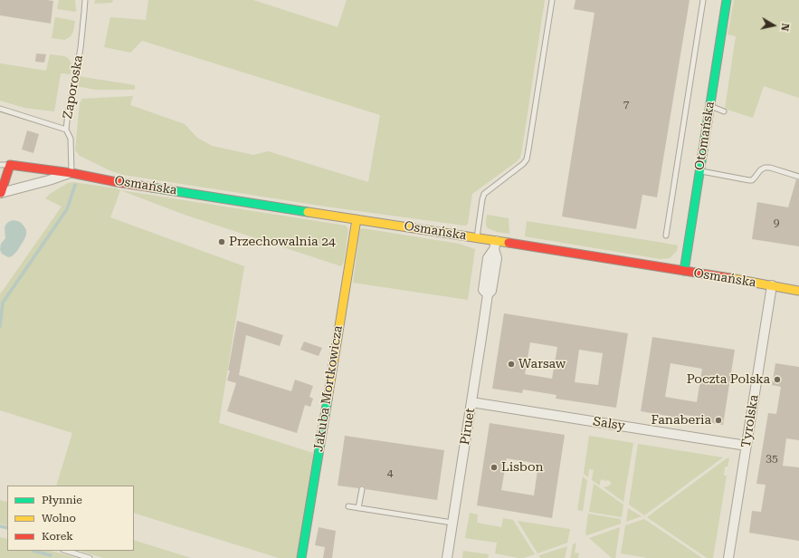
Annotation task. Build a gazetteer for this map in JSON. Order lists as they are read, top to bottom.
{
  "streets": {
    "street": [
      "Otomańska",
      "Osmańska",
      "Jakuba Mortkowicza",
      "Tyrolska",
      "Salsy",
      "Piruet"
    ],
    "lane": ["Zaporoska"]
  },
  "crossings": [
    ["Zaporoska", "Osmańska"],
    ["Otomańska", "Osmańska"],
    ["Osmańska", "Jakuba Mortkowicza"],
    ["Osmańska", "Tyrolska"],
    ["Osmańska", "Piruet"],
    ["Tyrolska", "Salsy"],
    ["Salsy", "Piruet"]
  ],
  "places": [
    "Przechowalnia 24",
    "Warsaw",
    "Poczta Polska",
    "Fanaberia",
    "Lisbon"
  ],
  "house_numbers": [
    "7",
    "9",
    "35",
    "4"
  ],
  "legend": ["Płynnie", "Wolno", "Korek"],
  "north": "right"
}
